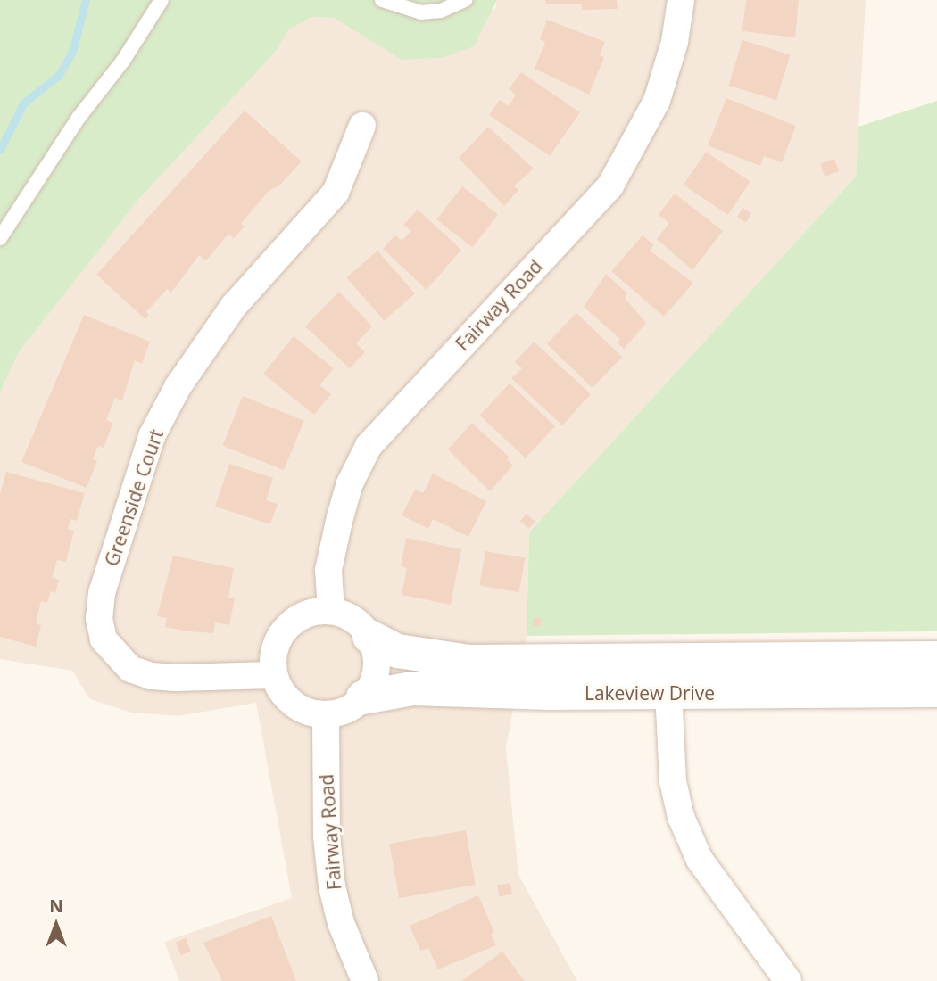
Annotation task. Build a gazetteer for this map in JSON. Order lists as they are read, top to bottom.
{
  "streets": {
    "street": ["Fairway Road", "Greenside Court", "Lakeview Drive"]
  },
  "crossings": [
    ["Fairway Road", "Greenside Court"],
    ["Fairway Road", "Lakeview Drive"],
    ["Greenside Court", "Lakeview Drive"]
  ],
  "north": "top"
}
